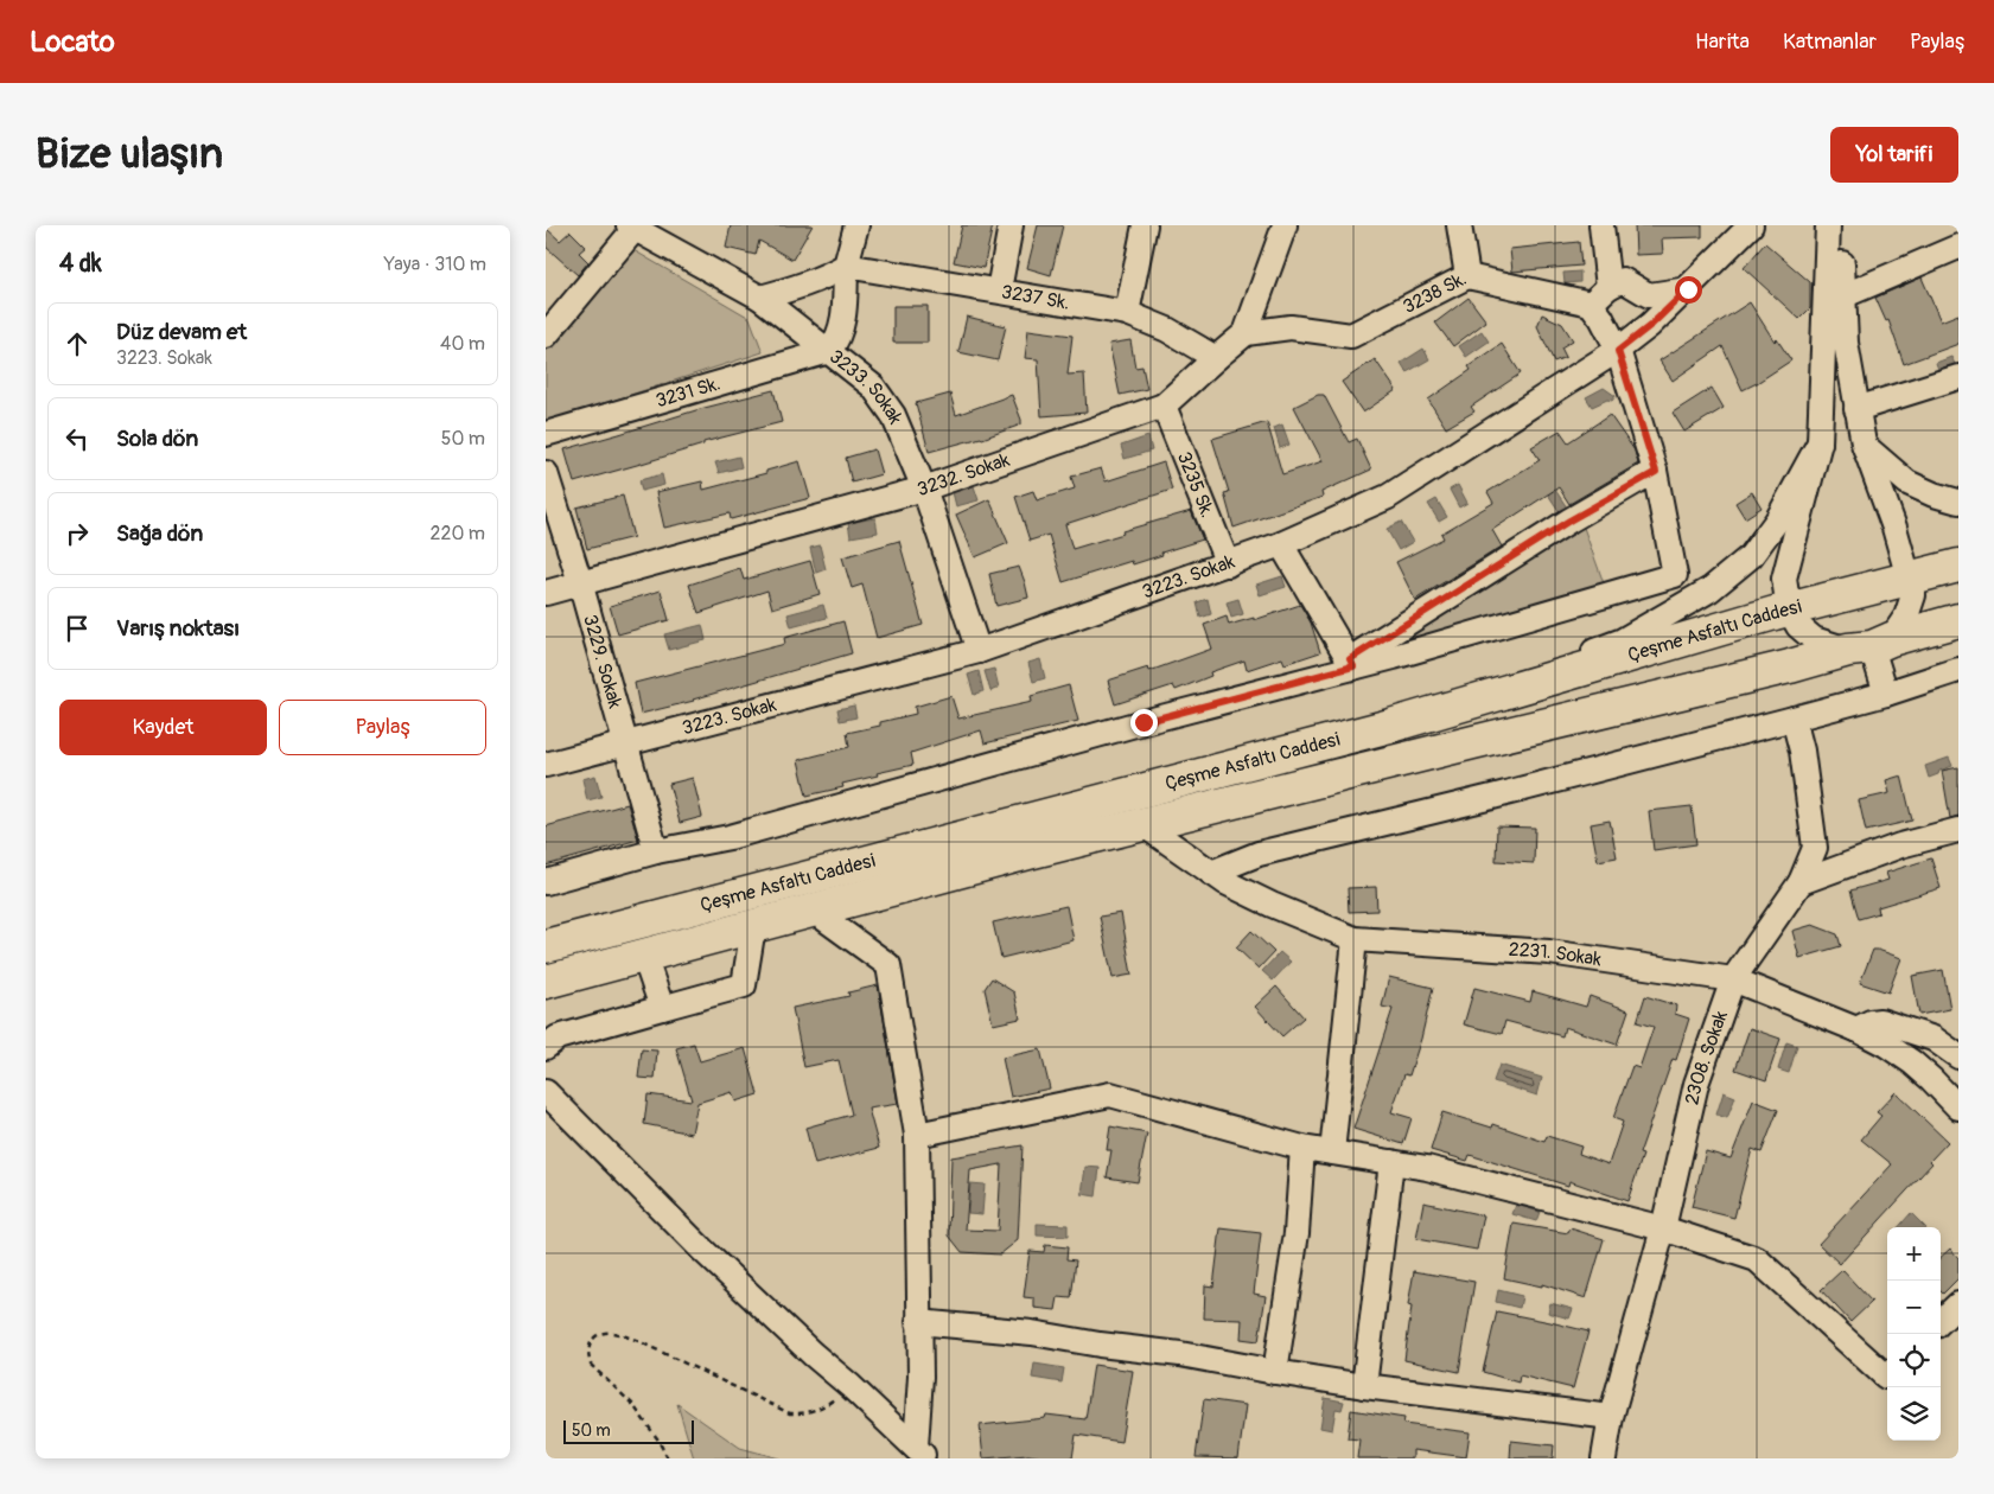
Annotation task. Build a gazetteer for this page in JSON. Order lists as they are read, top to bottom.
{
  "streets": {
    "highway": ["Çeşme Asfaltı Caddesi"],
    "street": [
      "3238 Sk.",
      "3237 Sk.",
      "3233. Sokak",
      "3231 Sk.",
      "3232. Sokak",
      "3235 Sk.",
      "3223. Sokak",
      "3229. Sokak",
      "2231. Sokak",
      "2308. Sokak"
    ]
  },
  "crossings": [
    ["3238 Sk.", "3232. Sokak"],
    ["3237 Sk.", "3232. Sokak"],
    ["3233. Sokak", "3231 Sk."],
    ["3233. Sokak", "3232. Sokak"],
    ["3233. Sokak", "3223. Sokak"],
    ["3232. Sokak", "3235 Sk."],
    ["3232. Sokak", "3229. Sokak"],
    ["3235 Sk.", "3223. Sokak"],
    ["3223. Sokak", "3229. Sokak"],
    ["Çeşme Asfaltı Caddesi", "2231. Sokak"],
    ["2231. Sokak", "2308. Sokak"]
  ],
  "scale_bar": "50 m",
  "page": {
    "header": "Locato",
    "nav": ["Harita", "Katmanlar", "Paylaş"],
    "buttons": [
      "Yol tarifi",
      ["Kaydet", "Paylaş"]
    ],
    "title": "Bize ulaşın",
    "heading": ["4 dk", "Yaya · 310 m"],
    "list": [
      ["Düz devam et", "3223. Sokak", "40 m"],
      ["Sola dön", "50 m"],
      ["Sağa dön", "220 m"],
      "Varış noktası"
    ],
    "map_buttons": ["+", "−"],
    "scale": "50 m"
  }
}
